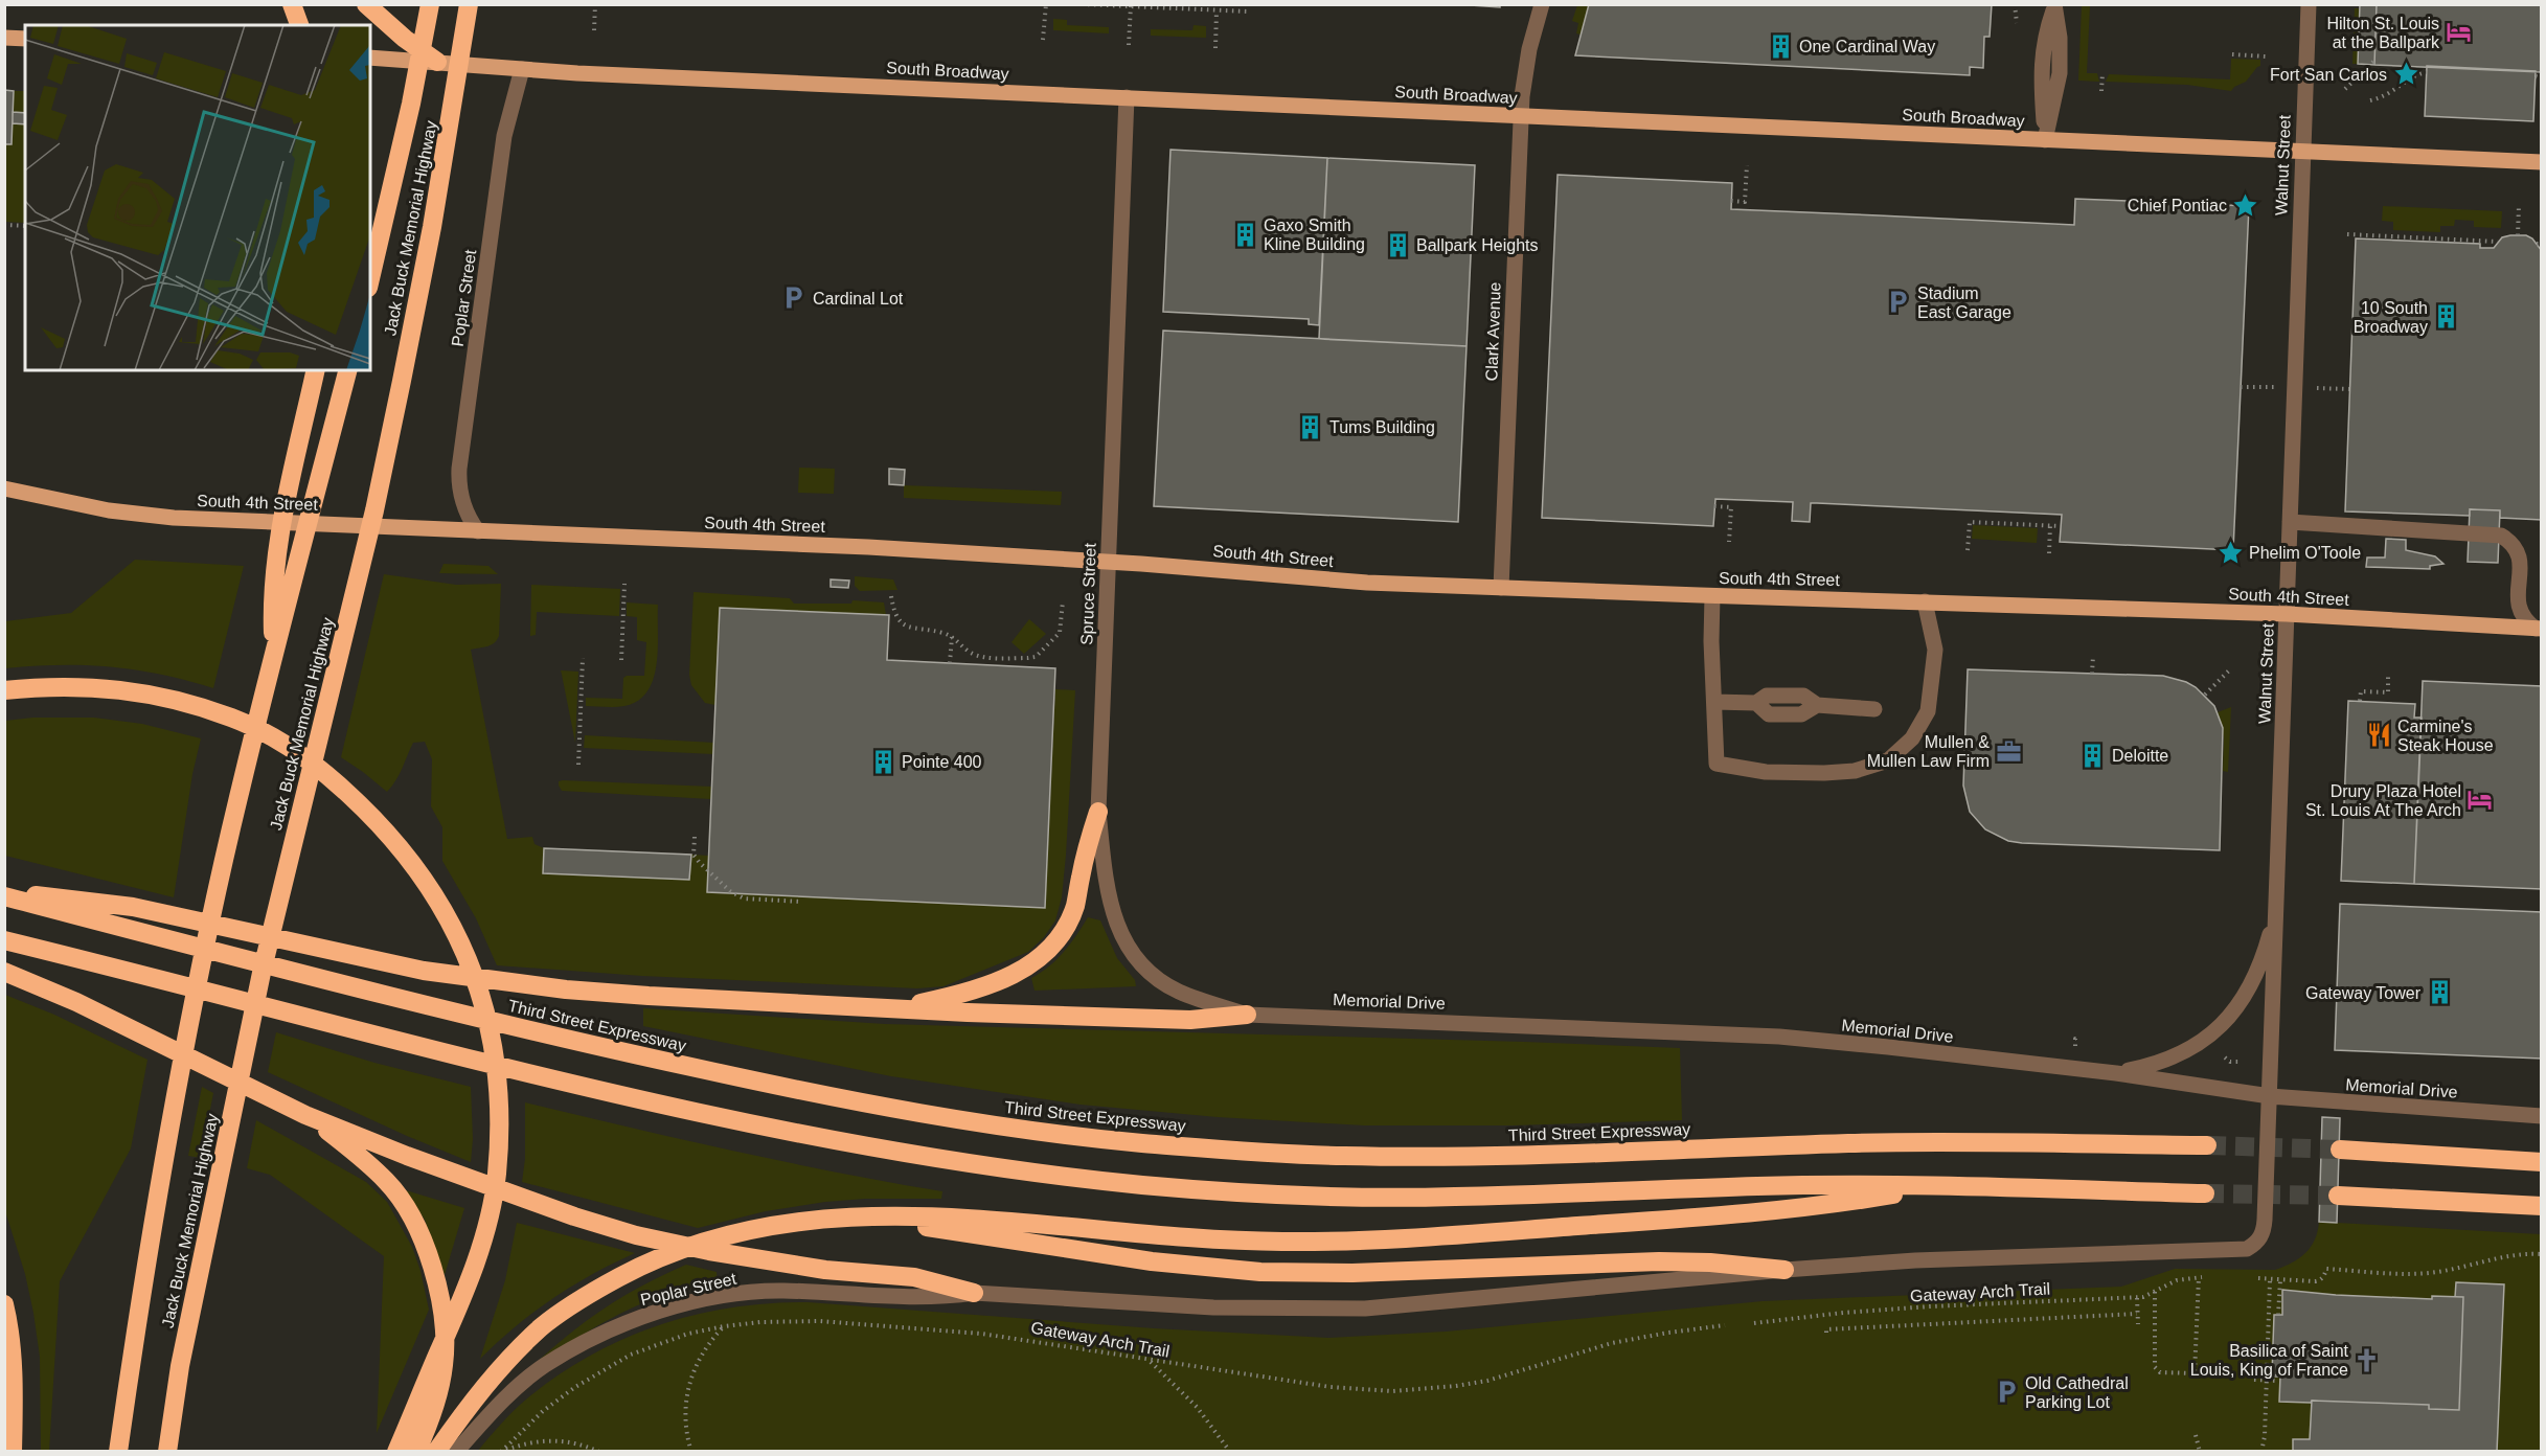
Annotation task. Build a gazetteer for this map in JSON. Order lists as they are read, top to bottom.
{
  "streets": {
    "highway": ["Jack Buck Memorial Highway", "Third Street Expressway"],
    "main road": ["South Broadway", "South 4th Street"],
    "street": [
      "Walnut Street",
      "Poplar Street",
      "Clark Avenue",
      "Spruce Street",
      "Memorial Drive"
    ],
    "path": ["Gateway Arch Trail"]
  },
  "crossings": [
    ["South Broadway", "Walnut Street"],
    ["South Broadway", "Poplar Street"],
    ["South Broadway", "Clark Avenue"],
    ["South Broadway", "Spruce Street"],
    ["Walnut Street", "South 4th Street"],
    ["Walnut Street", "Memorial Drive"],
    ["Poplar Street", "South 4th Street"],
    ["Clark Avenue", "South 4th Street"],
    ["South 4th Street", "Spruce Street"],
    ["Spruce Street", "Memorial Drive"]
  ],
  "places": {
    "hotel": ["Hilton St. Louis at the Ballpark", "Drury Plaza Hotel St. Louis At The Arch"],
    "building": [
      "One Cardinal Way",
      "Gaxo Smith Kline Building",
      "Ballpark Heights",
      "10 South Broadway",
      "Tums Building",
      "Deloitte",
      "Pointe 400",
      "Gateway Tower"
    ],
    "place": ["Fort San Carlos", "Chief Pontiac", "Phelim O'Toole"],
    "parking": ["Cardinal Lot", "Stadium East Garage", "Old Cathedral Parking Lot"],
    "restaurant": ["Carmine's Steak House"],
    "office": ["Mullen & Mullen Law Firm"],
    "church": ["Basilica of Saint Louis, King of France"]
  }
}
